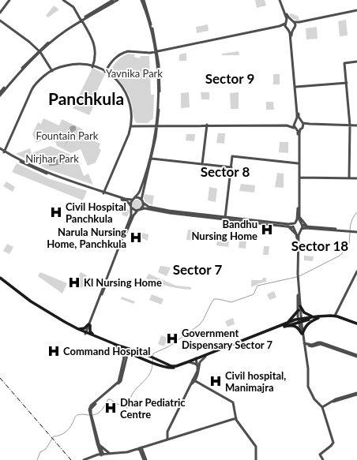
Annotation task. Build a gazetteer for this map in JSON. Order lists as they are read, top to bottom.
{
  "districts": [
    "Sector 9",
    "Panchkula",
    "Sector 8",
    "Sector 18",
    "Sector 7"
  ],
  "parks": ["Yavnika Park", "Fountain Park", "Nirjhar Park"],
  "places": {
    "hospital": [
      "Civil Hospital Panchkula",
      "Bandhu Nursing Home",
      "Narula Nursing Home, Panchkula",
      "Kl Nursing Home",
      "Government Dispensary Sector 7",
      "Command Hospital",
      "Civil hospital, Manimajra",
      "Dhar Pediatric Centre"
    ]
  }
}
